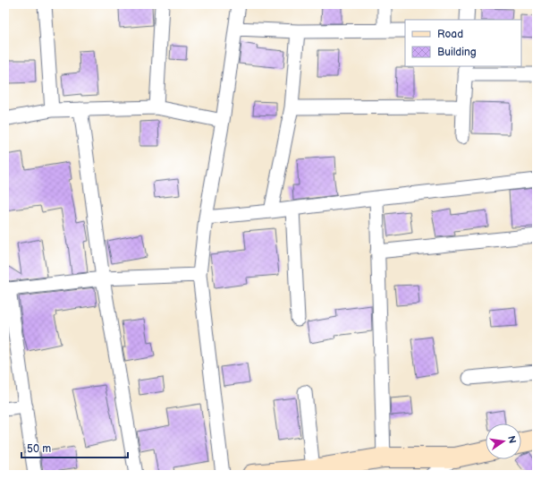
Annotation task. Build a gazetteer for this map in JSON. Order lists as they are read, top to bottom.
{
  "legend": ["Road", "Building"],
  "scale_bar": "50 m",
  "north": "right"
}
